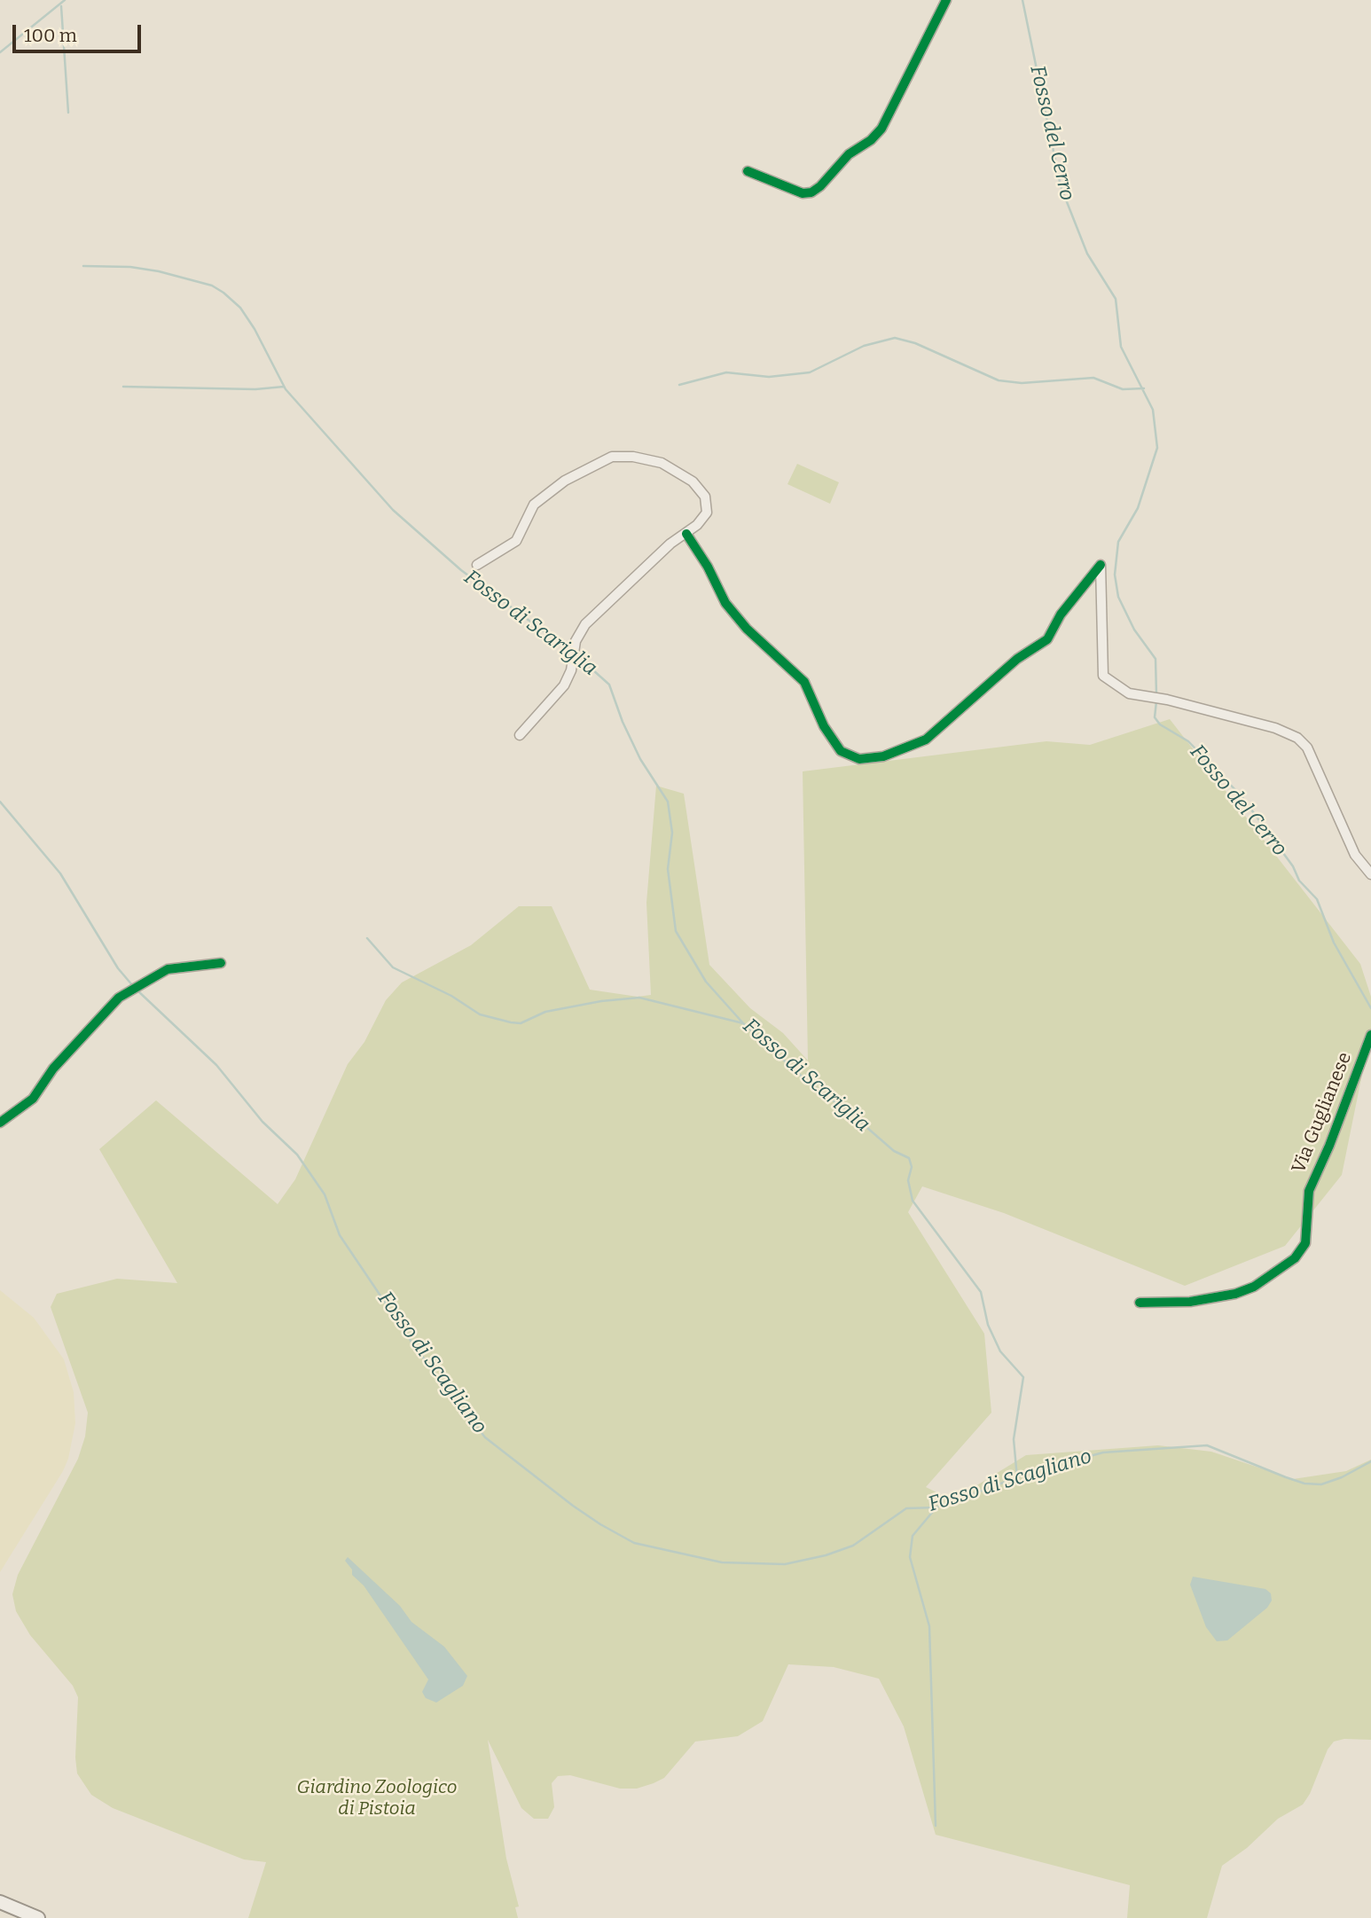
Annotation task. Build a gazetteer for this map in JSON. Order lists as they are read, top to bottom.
{
  "streets": {
    "street": ["Via Guglianese"]
  },
  "water": ["Fosso del Cerro", "Fosso di Scariglia", "Fosso di Scagliano"],
  "parks": ["Giardino Zoologico di Pistoia"],
  "scale_bar": "100 m"
}
